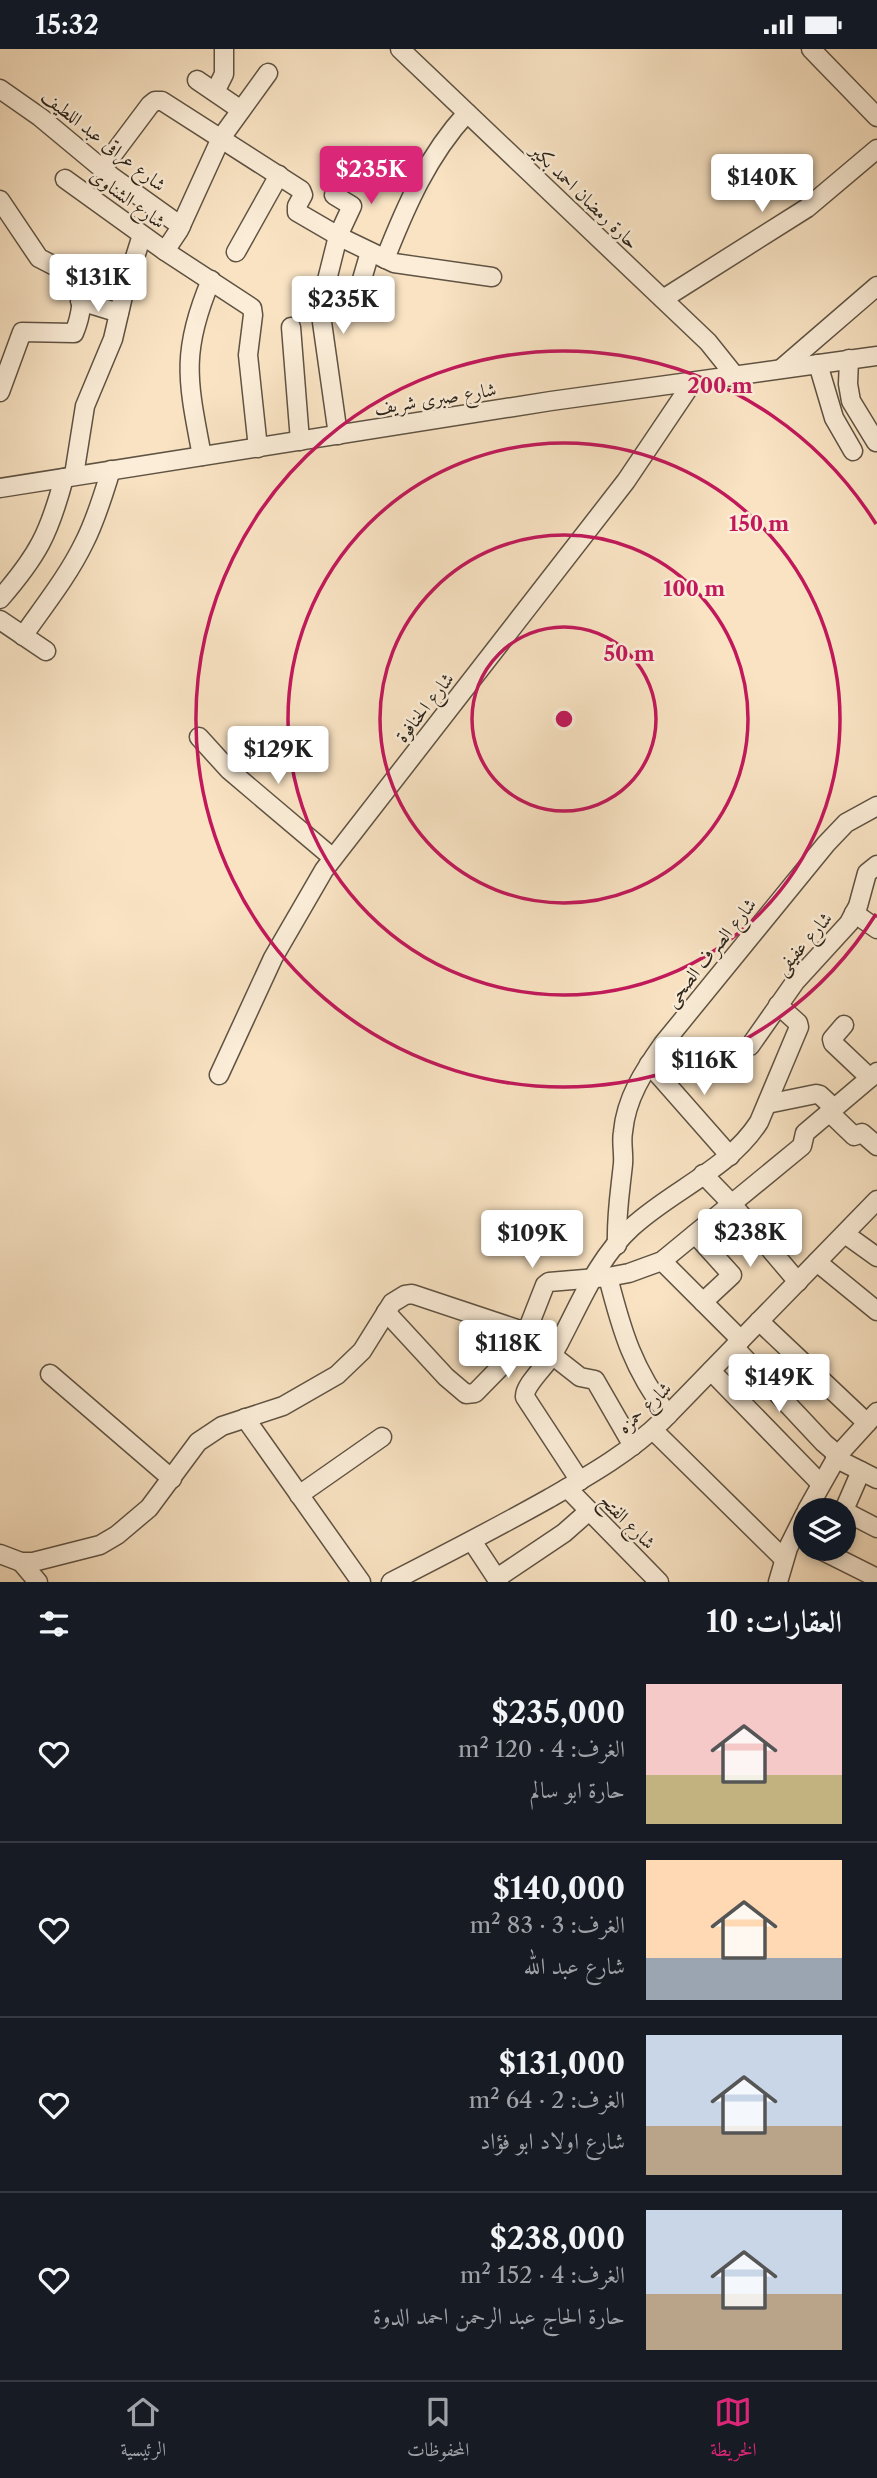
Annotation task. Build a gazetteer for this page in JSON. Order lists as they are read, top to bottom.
{
  "streets": {
    "street": [
      "شارع عراقى عبد اللطيف",
      "حارة رمضان احمد بكير",
      "شارع الشناوى",
      "شارع صبرى شريف",
      "شارع الحنافوة",
      "شارع عفيفى",
      "شارع الصرف الصحى",
      "شارع حمزه",
      "شارع الفتح"
    ]
  },
  "crossings": [
    ["حارة رمضان احمد بكير", "شارع صبرى شريف"],
    ["شارع الشناوى", "شارع صبرى شريف"],
    ["شارع صبرى شريف", "شارع الحنافوة"],
    ["شارع حمزه", "شارع الفتح"]
  ],
  "page": {
    "status": "15:32",
    "price": [
      "$235K",
      "$140K",
      "$131K",
      "$235K",
      "$129K",
      "$116K",
      "$238K",
      "$109K",
      "$118K",
      "$149K"
    ],
    "heading": "العقارات: 10",
    "list": [
      {
        "name": "$235,000",
        "note": "الغرف: 4 · 120 m² · حارة ابو سالم"
      },
      {
        "name": "$140,000",
        "note": "الغرف: 3 · 83 m² · شارع عبد الله"
      },
      {
        "name": "$131,000",
        "note": "الغرف: 2 · 64 m² · شارع اولاد ابو فؤاد"
      },
      {
        "name": "$238,000",
        "note": "الغرف: 4 · 152 m² · حارة الحاج عبد الرحمن احمد الدوة"
      }
    ],
    "tabs": ["الخريطة", "المحفوظات", "الرئيسية"]
  },
  "rings": [
    "200 m",
    "150 m",
    "100 m",
    "50 m"
  ]
}
